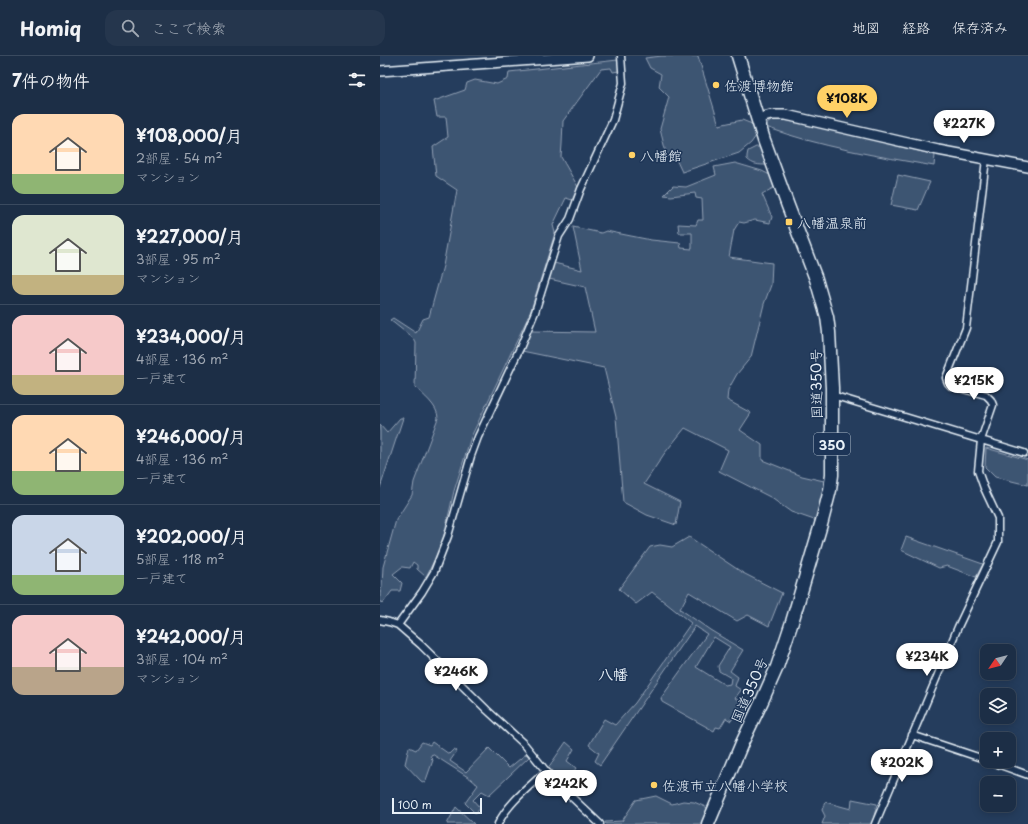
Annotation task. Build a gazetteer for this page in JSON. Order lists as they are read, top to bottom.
{
  "streets": {
    "highway": ["国道350号", "350"]
  },
  "districts": ["八幡"],
  "places": {
    "other": ["佐渡博物館", "八幡館", "佐渡市立八幡小学校"],
    "transit": ["八幡温泉前"]
  },
  "scale_bar": "100 m",
  "north": "bottom left",
  "page": {
    "header": "Homiq",
    "search": "ここで検索",
    "nav": ["地図", "経路", "保存済み"],
    "heading": "7件の物件",
    "price": [
      "¥108K",
      "¥227K",
      "¥215K",
      "¥234K",
      "¥246K",
      "¥202K",
      "¥242K"
    ],
    "list": [
      {
        "name": "¥108,000/月",
        "note": "2部屋 · 54 m² · マンション"
      },
      {
        "name": "¥227,000/月",
        "note": "3部屋 · 95 m² · マンション"
      },
      {
        "name": "¥234,000/月",
        "note": "4部屋 · 136 m² · 一戸建て"
      },
      {
        "name": "¥246,000/月",
        "note": "4部屋 · 136 m² · 一戸建て"
      },
      {
        "name": "¥202,000/月",
        "note": "5部屋 · 118 m² · 一戸建て"
      },
      {
        "name": "¥242,000/月",
        "note": "3部屋 · 104 m² · マンション"
      }
    ],
    "map_buttons": ["+", "−"],
    "scale": "100 m"
  }
}
